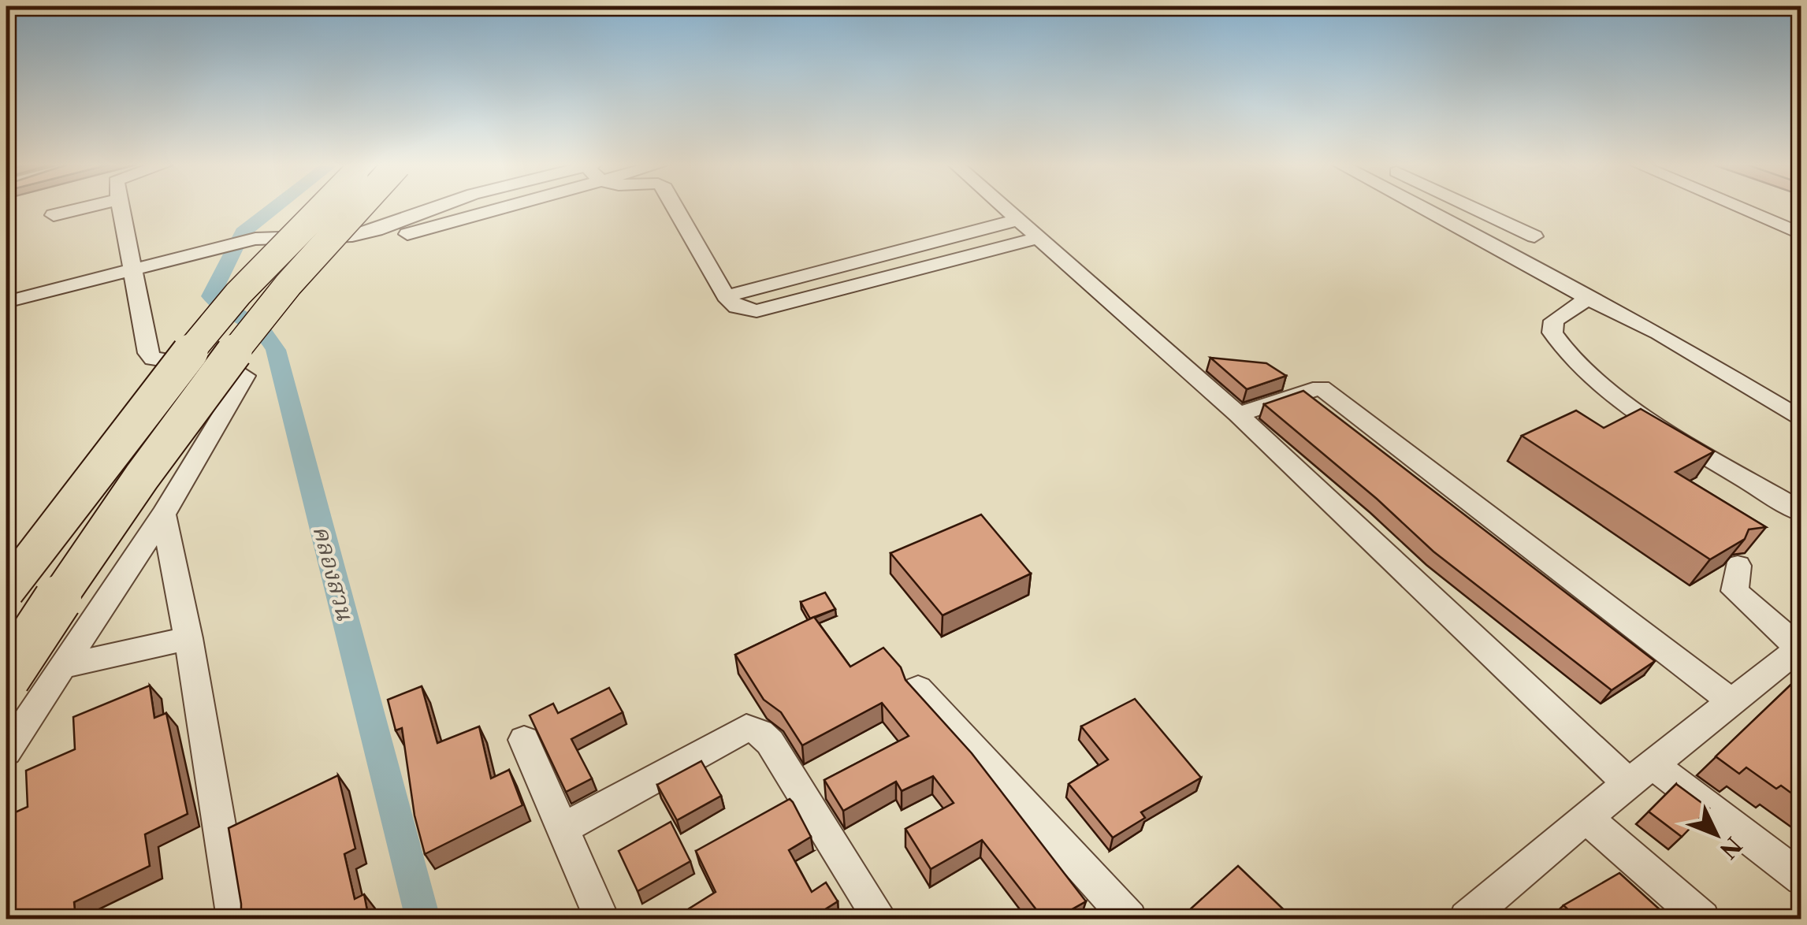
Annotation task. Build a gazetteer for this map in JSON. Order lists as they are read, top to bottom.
{
  "water": ["คลองสวน"],
  "north": "bottom right"
}
